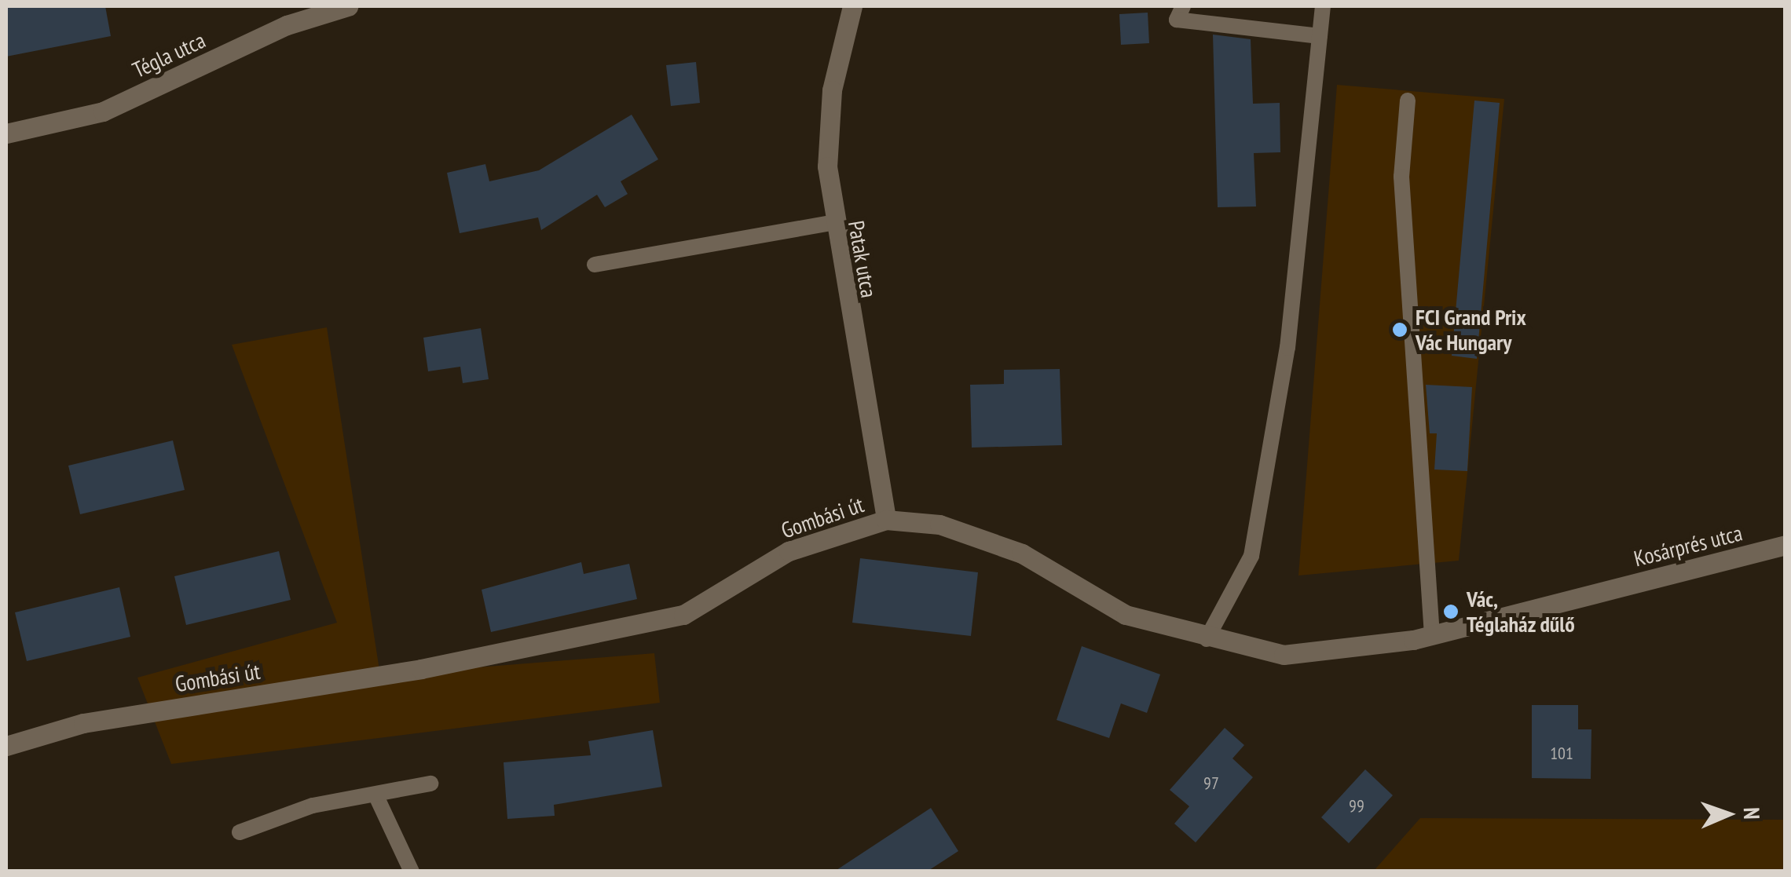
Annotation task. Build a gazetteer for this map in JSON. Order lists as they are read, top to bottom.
{
  "streets": {
    "street": [
      "Tégla utca",
      "Patak utca",
      "Gombási út",
      "Kosárprés utca"
    ]
  },
  "crossings": [
    ["Patak utca", "Gombási út"],
    ["Gombási út", "Kosárprés utca"]
  ],
  "places": ["FCI Grand Prix Vác Hungary", "Vác, Téglaház dűlő"],
  "house_numbers": ["101", "97", "99"],
  "north": "right"
}
